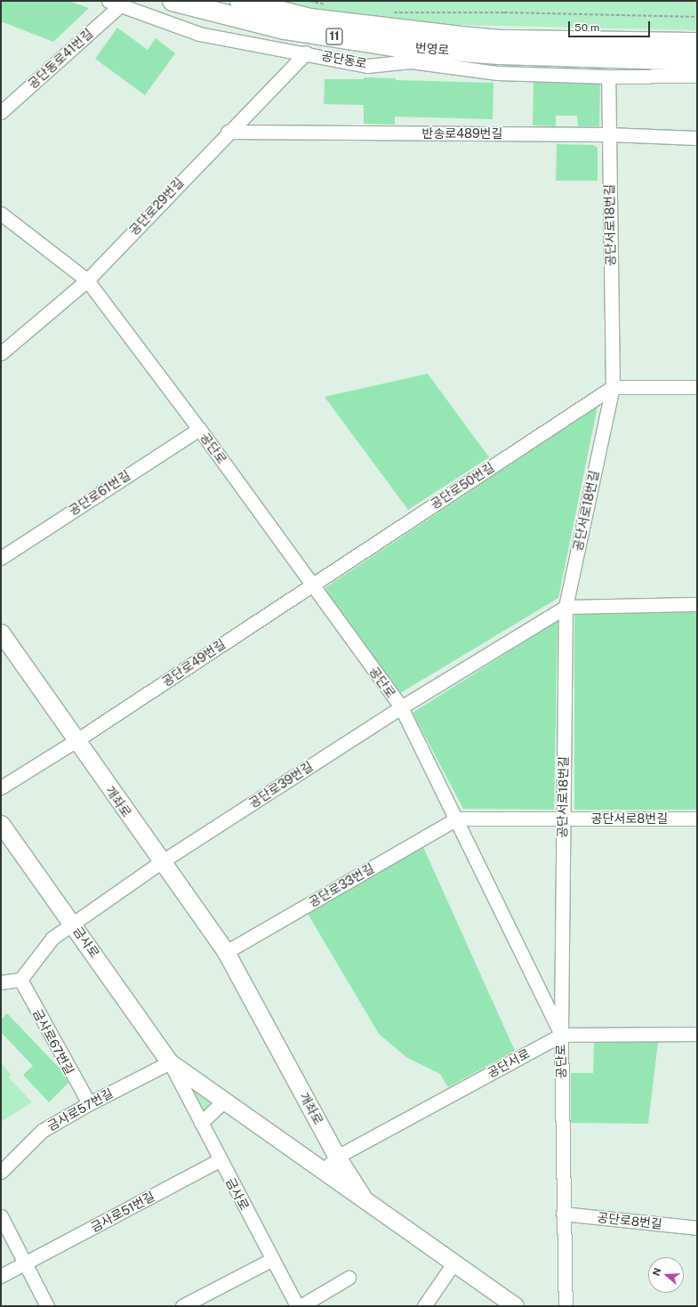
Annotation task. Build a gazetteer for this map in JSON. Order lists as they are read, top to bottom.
{
  "streets": {
    "highway": ["11", "번영로"],
    "main road": ["개좌로", "금사로"],
    "street": [
      "공단동로41번길",
      "공단동로",
      "반송로489번길",
      "공단로29번길",
      "공단서로18번길",
      "공단로",
      "공단로50번길",
      "공단로61번길",
      "공단로49번길",
      "공단로39번길",
      "공단서로8번길",
      "공단로33번길",
      "금사로67번길",
      "공단서로",
      "금사로57번길",
      "금사로51번길",
      "공단로8번길"
    ]
  },
  "crossings": [
    ["공단동로41번길", "공단동로"],
    ["공단동로", "공단로29번길"],
    ["공단동로", "공단서로18번길"],
    ["반송로489번길", "공단로29번길"],
    ["반송로489번길", "공단서로18번길"],
    ["공단로29번길", "공단로"],
    ["공단서로18번길", "공단로"],
    ["공단서로18번길", "공단로50번길"],
    ["공단서로18번길", "공단서로8번길"],
    ["공단서로18번길", "공단서로"],
    ["공단로", "공단로50번길"],
    ["공단로", "공단로61번길"],
    ["공단로", "공단로49번길"],
    ["공단로", "공단로39번길"],
    ["공단로", "공단로33번길"],
    ["공단로", "공단서로"],
    ["공단로", "공단로8번길"],
    ["공단로50번길", "공단로49번길"],
    ["공단로49번길", "개좌로"],
    ["공단로39번길", "개좌로"],
    ["개좌로", "공단로33번길"],
    ["개좌로", "금사로"],
    ["개좌로", "공단서로"],
    ["금사로", "공단서로"],
    ["금사로", "금사로57번길"],
    ["금사로", "금사로51번길"],
    ["금사로67번길", "금사로57번길"]
  ],
  "scale_bar": "50 m",
  "north": "left"
}
